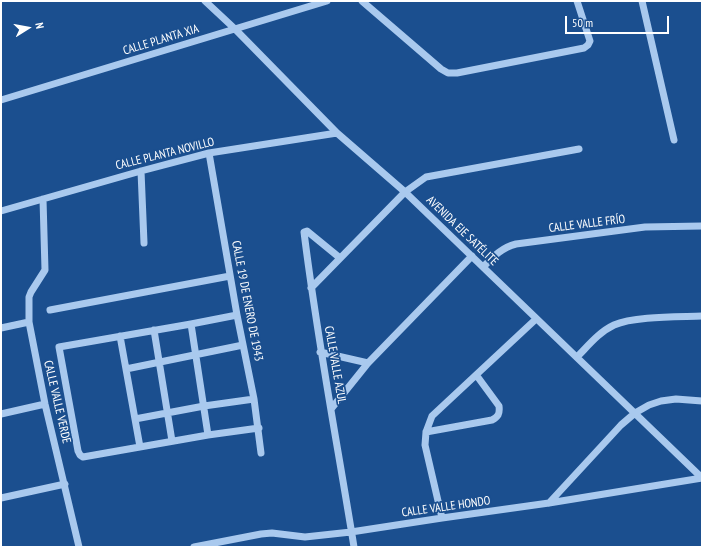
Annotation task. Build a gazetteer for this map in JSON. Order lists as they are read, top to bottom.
{
  "streets": {
    "street": [
      "CALLE PLANTA XIA",
      "CALLE PLANTA NOVILLO",
      "CALLE VALLE FRÍO",
      "AVENIDA EJE SATÉLITE",
      "CALLE 19 DE ENERO DE 1943",
      "CALLE VALLE AZUL",
      "CALLE VALLE VERDE",
      "CALLE VALLE HONDO"
    ]
  },
  "crossings": [
    ["CALLE PLANTA XIA", "AVENIDA EJE SATÉLITE"],
    ["CALLE PLANTA NOVILLO", "AVENIDA EJE SATÉLITE"],
    ["CALLE PLANTA NOVILLO", "CALLE 19 DE ENERO DE 1943"],
    ["CALLE PLANTA NOVILLO", "CALLE VALLE VERDE"],
    ["CALLE VALLE FRÍO", "AVENIDA EJE SATÉLITE"],
    ["AVENIDA EJE SATÉLITE", "CALLE VALLE HONDO"],
    ["CALLE VALLE AZUL", "CALLE VALLE HONDO"]
  ],
  "scale_bar": "50 m",
  "north": "right"
}
